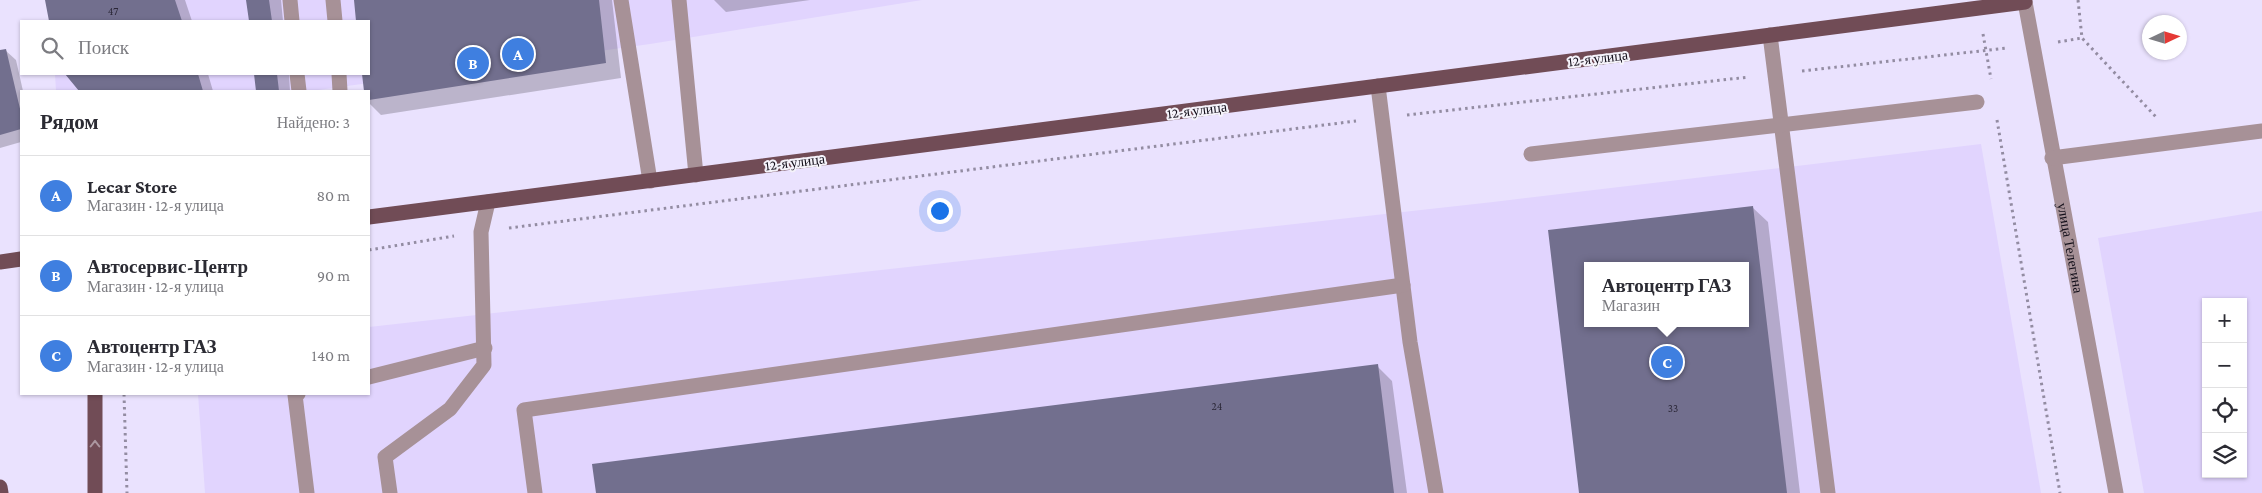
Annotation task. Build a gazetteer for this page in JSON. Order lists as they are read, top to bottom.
{
  "streets": {
    "main road": ["12-я улица"],
    "street": ["улица Телегина"]
  },
  "crossings": [
    ["12-я улица", "улица Телегина"]
  ],
  "house_numbers": ["47", "24", "33"],
  "north": "right",
  "page": {
    "search": "Поиск",
    "pins": ["A", "B", "C"],
    "heading": ["Рядом", "Найдено: 3"],
    "list": [
      {
        "mark": "A",
        "name": "Lecar Store",
        "note": "Магазин · 12-я улица",
        "value": "80 m"
      },
      {
        "mark": "B",
        "name": "Автосервис-Центр",
        "note": "Магазин · 12-я улица",
        "value": "90 m"
      },
      {
        "mark": "C",
        "name": "Автоцентр ГАЗ",
        "note": "Магазин · 12-я улица",
        "value": "140 m"
      }
    ],
    "popup": ["Автоцентр ГАЗ", "Магазин"],
    "map_buttons": ["+", "−"]
  }
}
